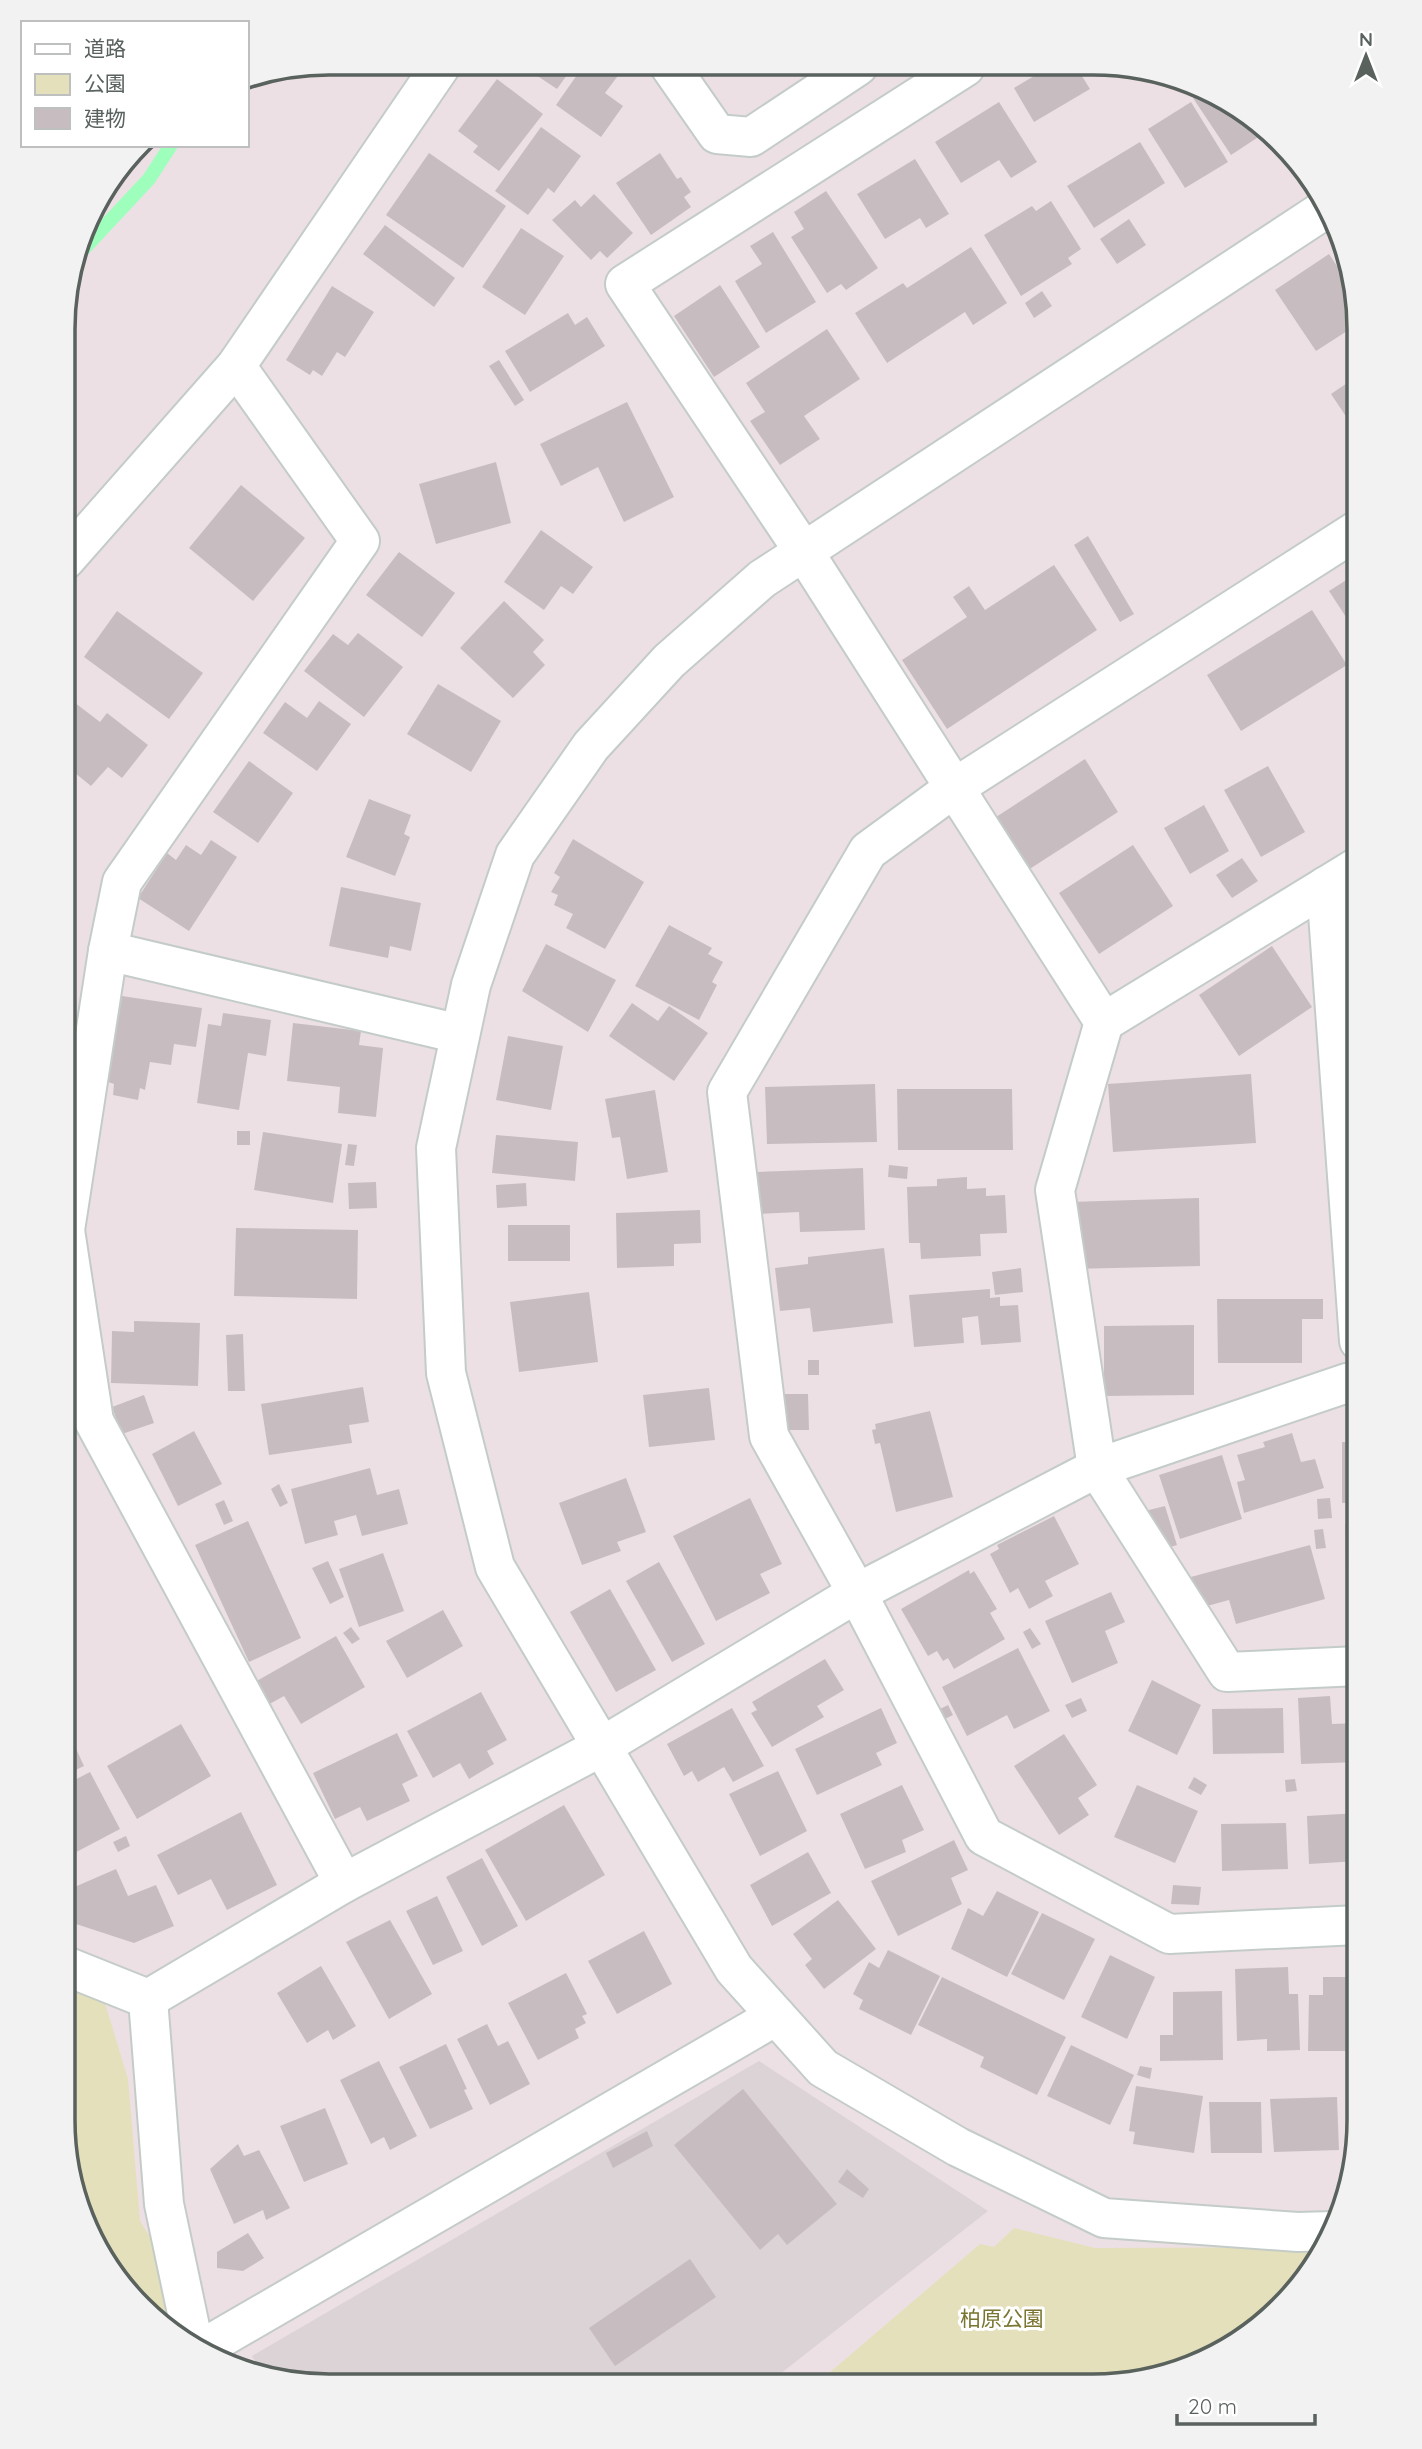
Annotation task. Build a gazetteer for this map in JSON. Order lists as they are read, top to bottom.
{
  "parks": ["柏原公園"],
  "legend": ["道路", "公園", "建物"],
  "scale_bar": "20 m",
  "north": "top"
}
